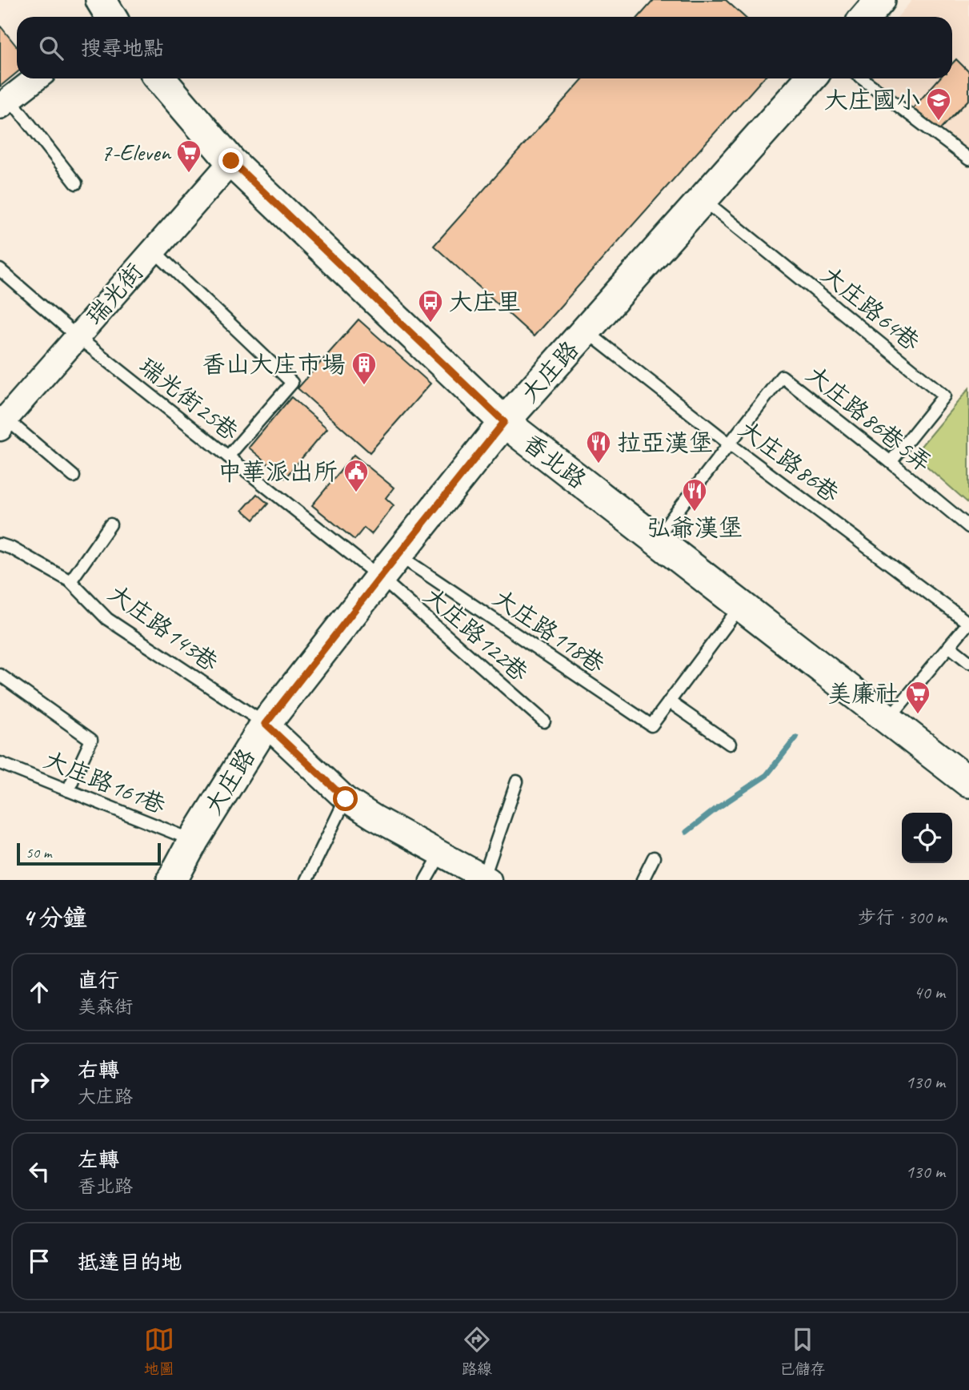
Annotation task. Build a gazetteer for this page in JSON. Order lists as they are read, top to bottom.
{
  "streets": {
    "street": ["瑞光街", "大庄路", "香北路"],
    "lane": [
      "大庄路64巷",
      "瑞光街25巷",
      "大庄路86巷5弄",
      "大庄路86巷",
      "大庄路143巷",
      "大庄路118巷",
      "大庄路122巷",
      "大庄路161巷"
    ]
  },
  "crossings": [
    ["瑞光街", "瑞光街25巷"],
    ["瑞光街", "香北路"],
    ["大庄路64巷", "大庄路"],
    ["大庄路64巷", "大庄路86巷5弄"],
    ["大庄路", "瑞光街25巷"],
    ["大庄路", "香北路"],
    ["大庄路", "大庄路86巷"],
    ["大庄路", "大庄路143巷"],
    ["大庄路", "大庄路118巷"],
    ["大庄路", "大庄路122巷"],
    ["大庄路", "大庄路161巷"],
    ["瑞光街25巷", "大庄路122巷"],
    ["大庄路86巷5弄", "大庄路86巷"],
    ["香北路", "大庄路118巷"]
  ],
  "places": {
    "school or university": ["大庄國小"],
    "supermarket": ["7-Eleven", "美廉社"],
    "bus stop": ["大庄里"],
    "building": ["香山大庄市場"],
    "restaurant": ["拉亞漢堡", "弘爺漢堡"],
    "public building": ["中華派出所"]
  },
  "scale_bar": "50 m",
  "page": {
    "search": "搜尋地點",
    "scale": "50 m",
    "heading": ["4 分鐘", "步行 · 300 m"],
    "list": [
      ["直行", "美森街", "40 m"],
      ["右轉", "大庄路", "130 m"],
      ["左轉", "香北路", "130 m"],
      "抵達目的地"
    ],
    "nav": ["地圖", "路線", "已儲存"]
  }
}
